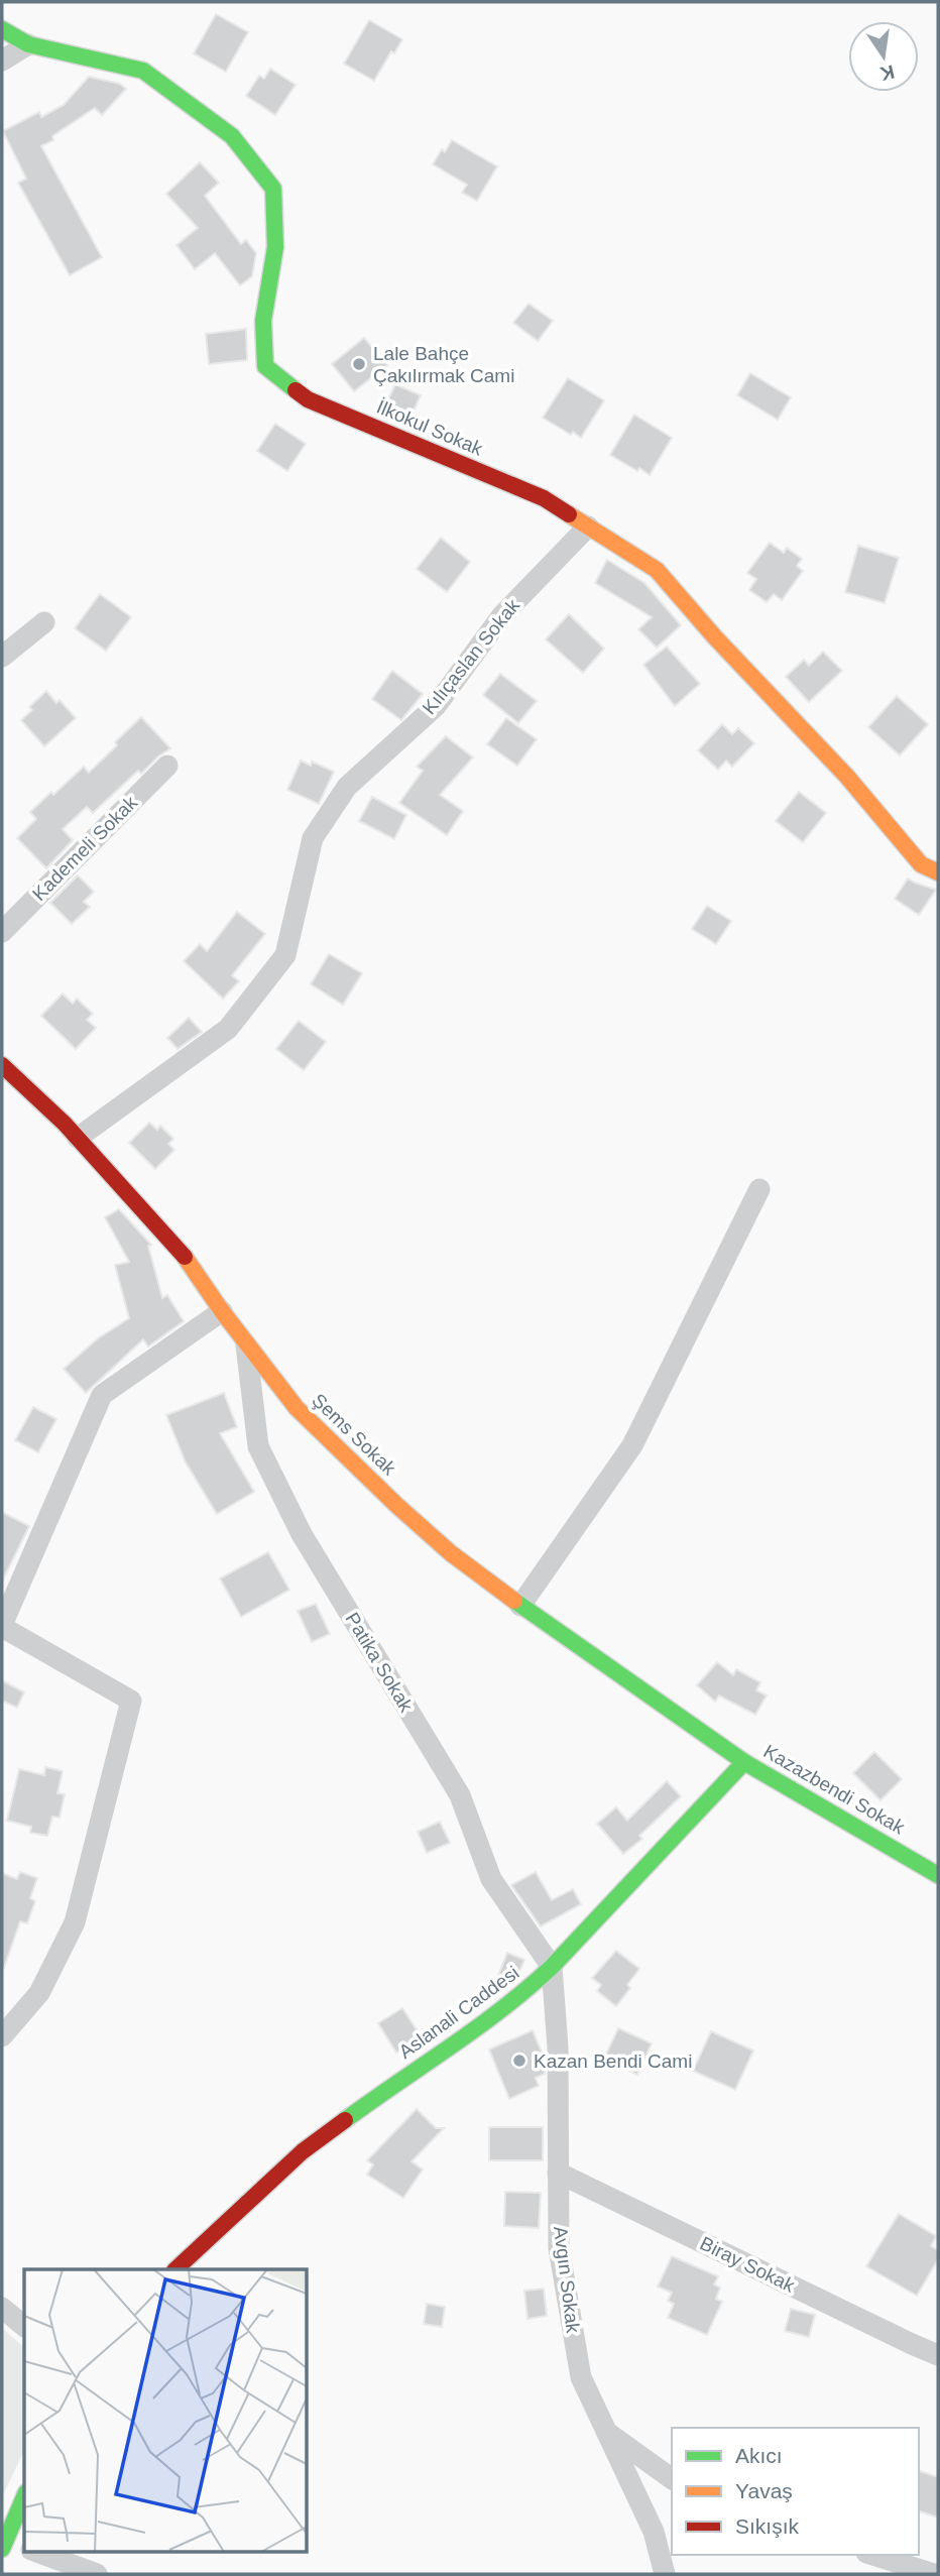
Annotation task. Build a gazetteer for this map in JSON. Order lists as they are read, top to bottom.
{
  "streets": {
    "street": [
      "İlkokul Sokak",
      "Kılıçaslan Sokak",
      "Kademeli Sokak",
      "Şems Sokak",
      "Patika Sokak",
      "Kazazbendi Sokak",
      "Aslanali Caddesi",
      "Biray Sokak",
      "Avgın Sokak"
    ]
  },
  "crossings": [
    ["İlkokul Sokak", "Kılıçaslan Sokak"],
    ["Kılıçaslan Sokak", "Şems Sokak"],
    ["Şems Sokak", "Patika Sokak"],
    ["Şems Sokak", "Kazazbendi Sokak"],
    ["Şems Sokak", "Aslanali Caddesi"],
    ["Patika Sokak", "Aslanali Caddesi"],
    ["Patika Sokak", "Avgın Sokak"],
    ["Kazazbendi Sokak", "Aslanali Caddesi"],
    ["Aslanali Caddesi", "Avgın Sokak"],
    ["Biray Sokak", "Avgın Sokak"]
  ],
  "places": ["Lale Bahçe Çakılırmak Cami", "Kazan Bendi Cami"],
  "legend": ["Akıcı", "Yavaş", "Sıkışık"],
  "north": "bottom"
}
